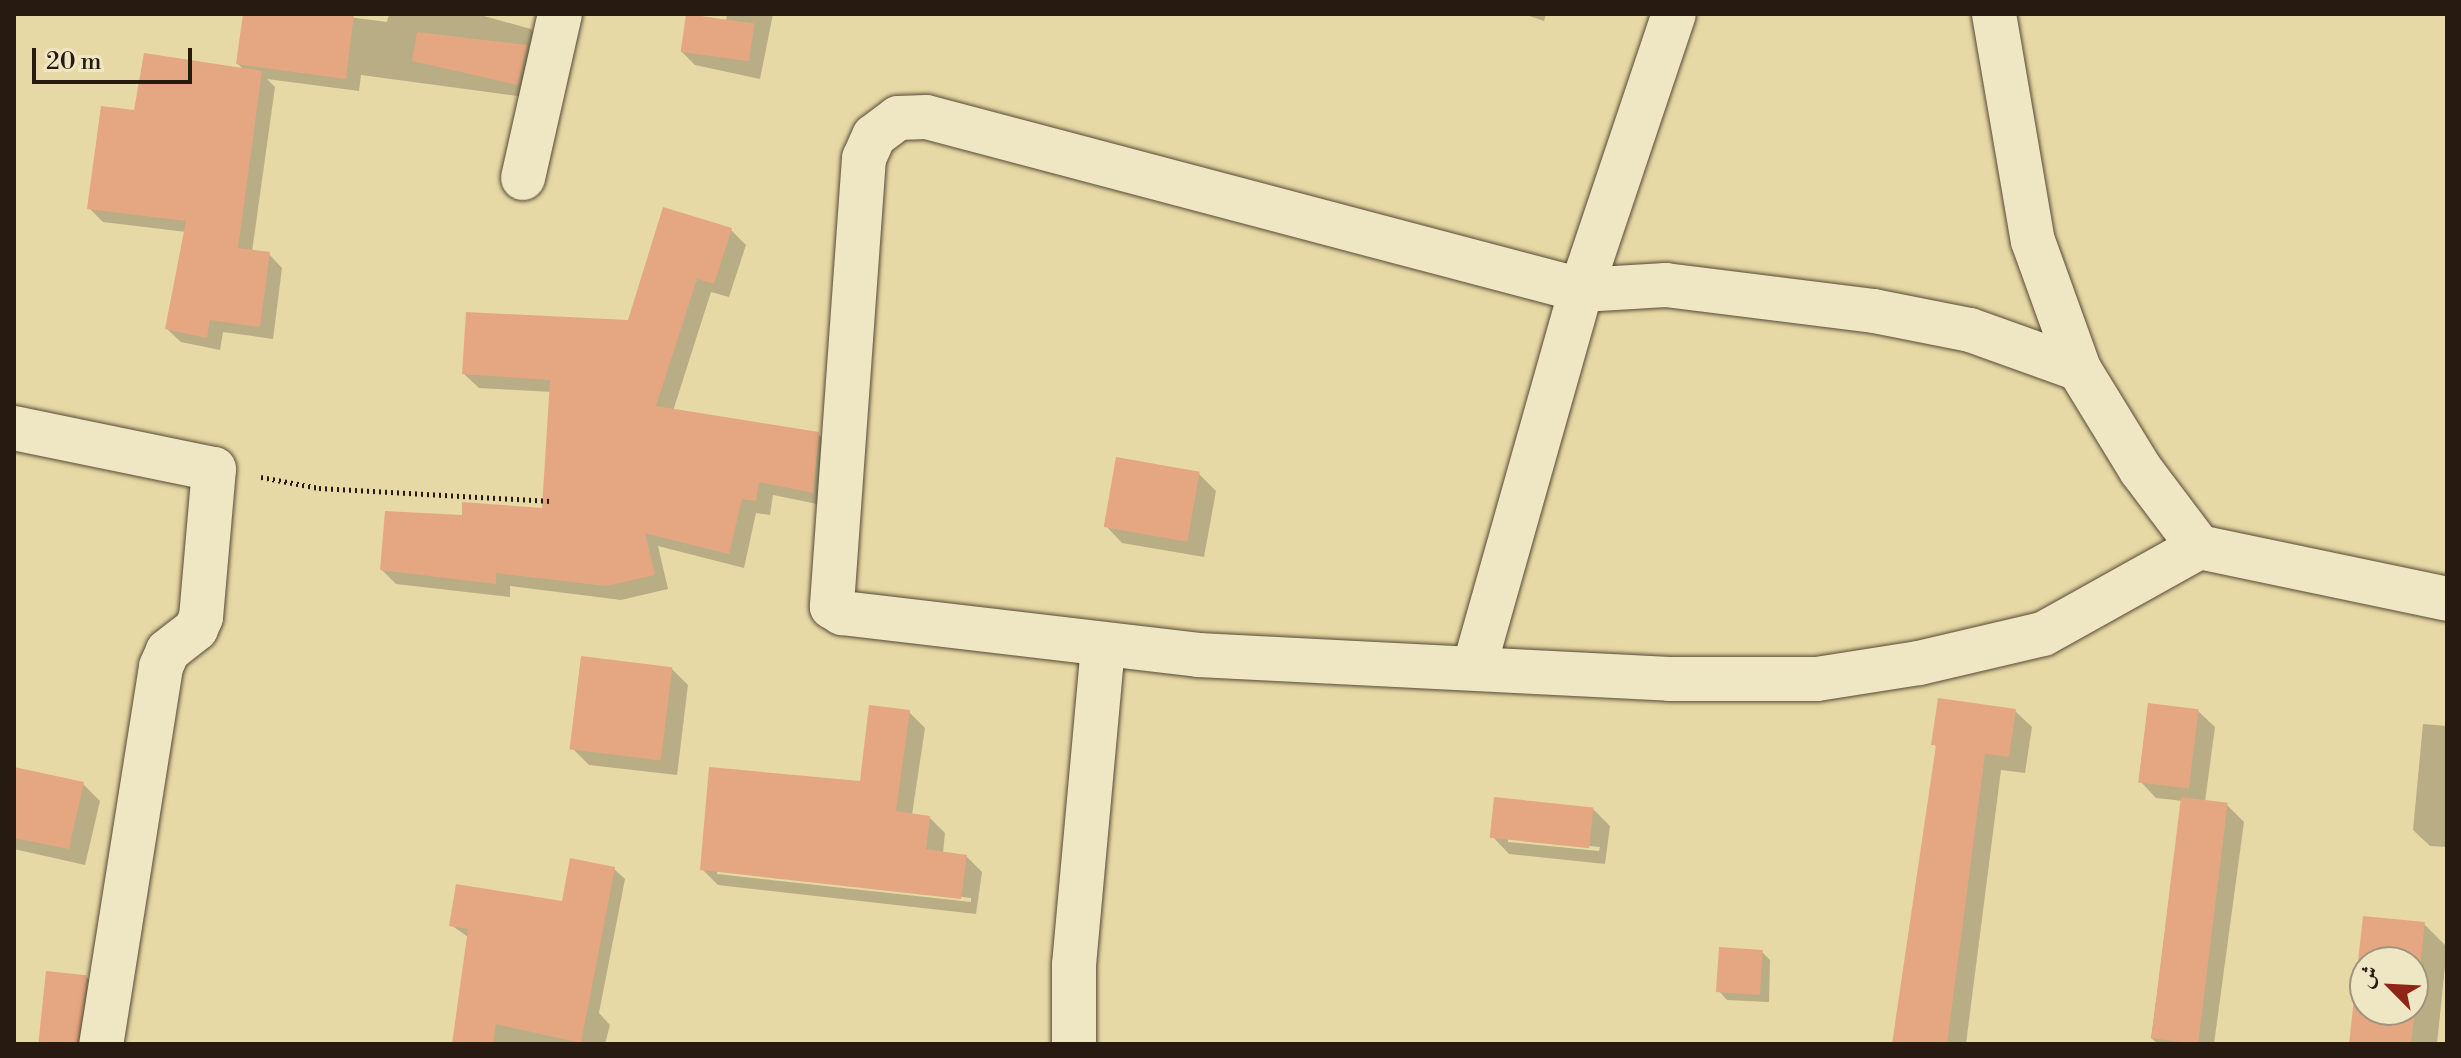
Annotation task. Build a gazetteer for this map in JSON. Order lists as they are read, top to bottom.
{
  "scale_bar": "20 m",
  "north": "top left"
}
